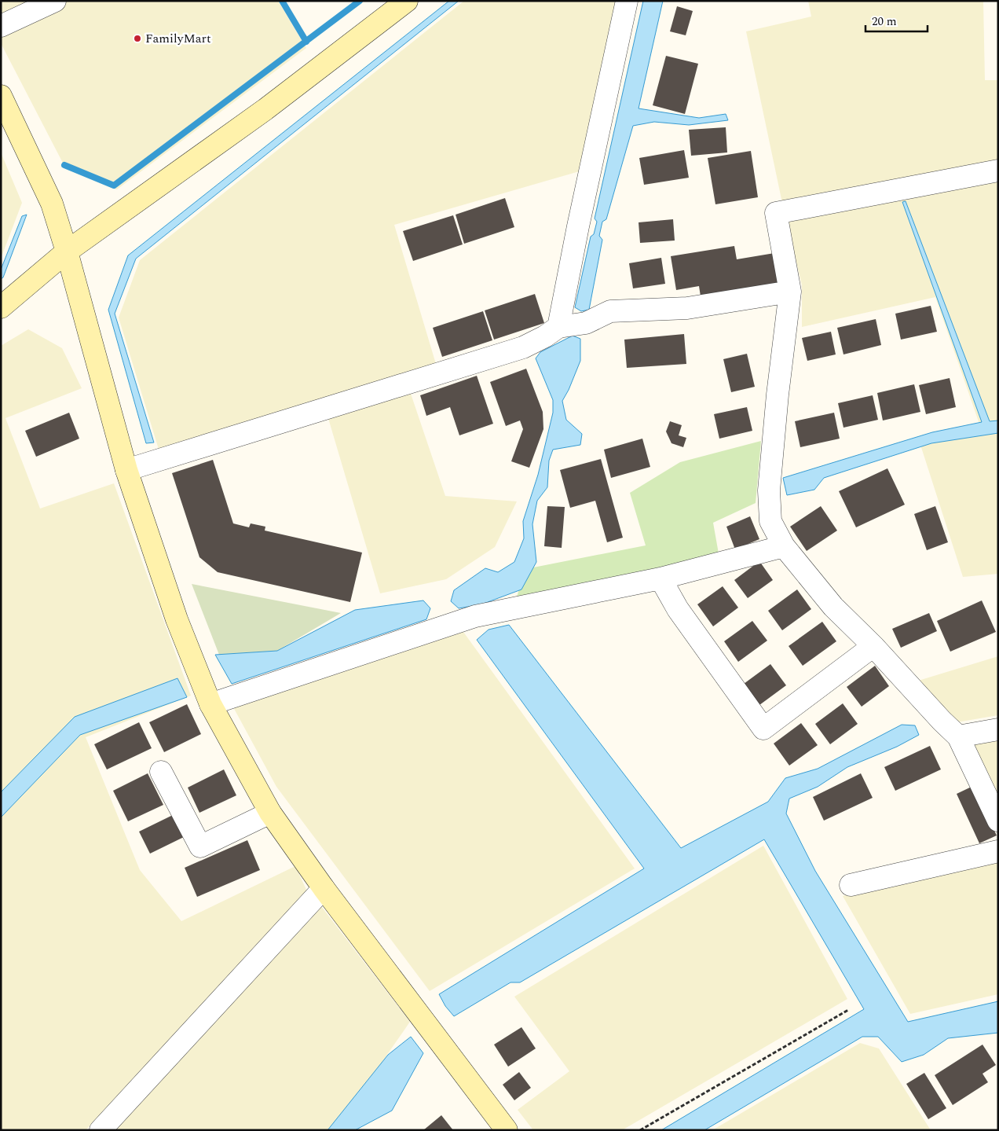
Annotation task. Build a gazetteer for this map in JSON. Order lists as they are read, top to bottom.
{
  "places": ["FamilyMart"],
  "scale_bar": "20 m"
}
